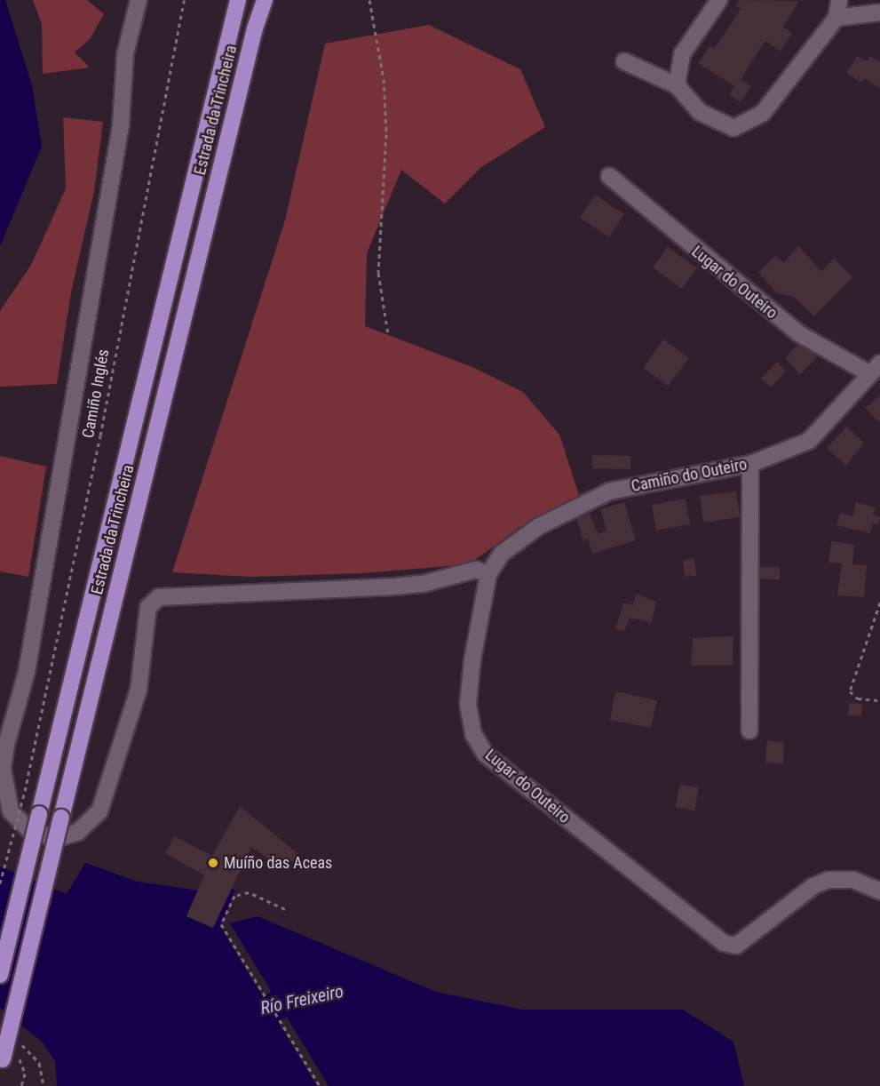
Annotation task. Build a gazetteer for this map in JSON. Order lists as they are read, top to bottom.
{
  "streets": {
    "highway": ["Estrada da Trincheira"],
    "street": ["Lugar do Outeiro", "Camiño do Outeiro"],
    "path": ["Camiño Inglés"]
  },
  "crossings": [
    ["Lugar do Outeiro", "Camiño do Outeiro"]
  ],
  "water": ["Río Freixeiro"],
  "places": ["Muíño das Aceas"]
}
